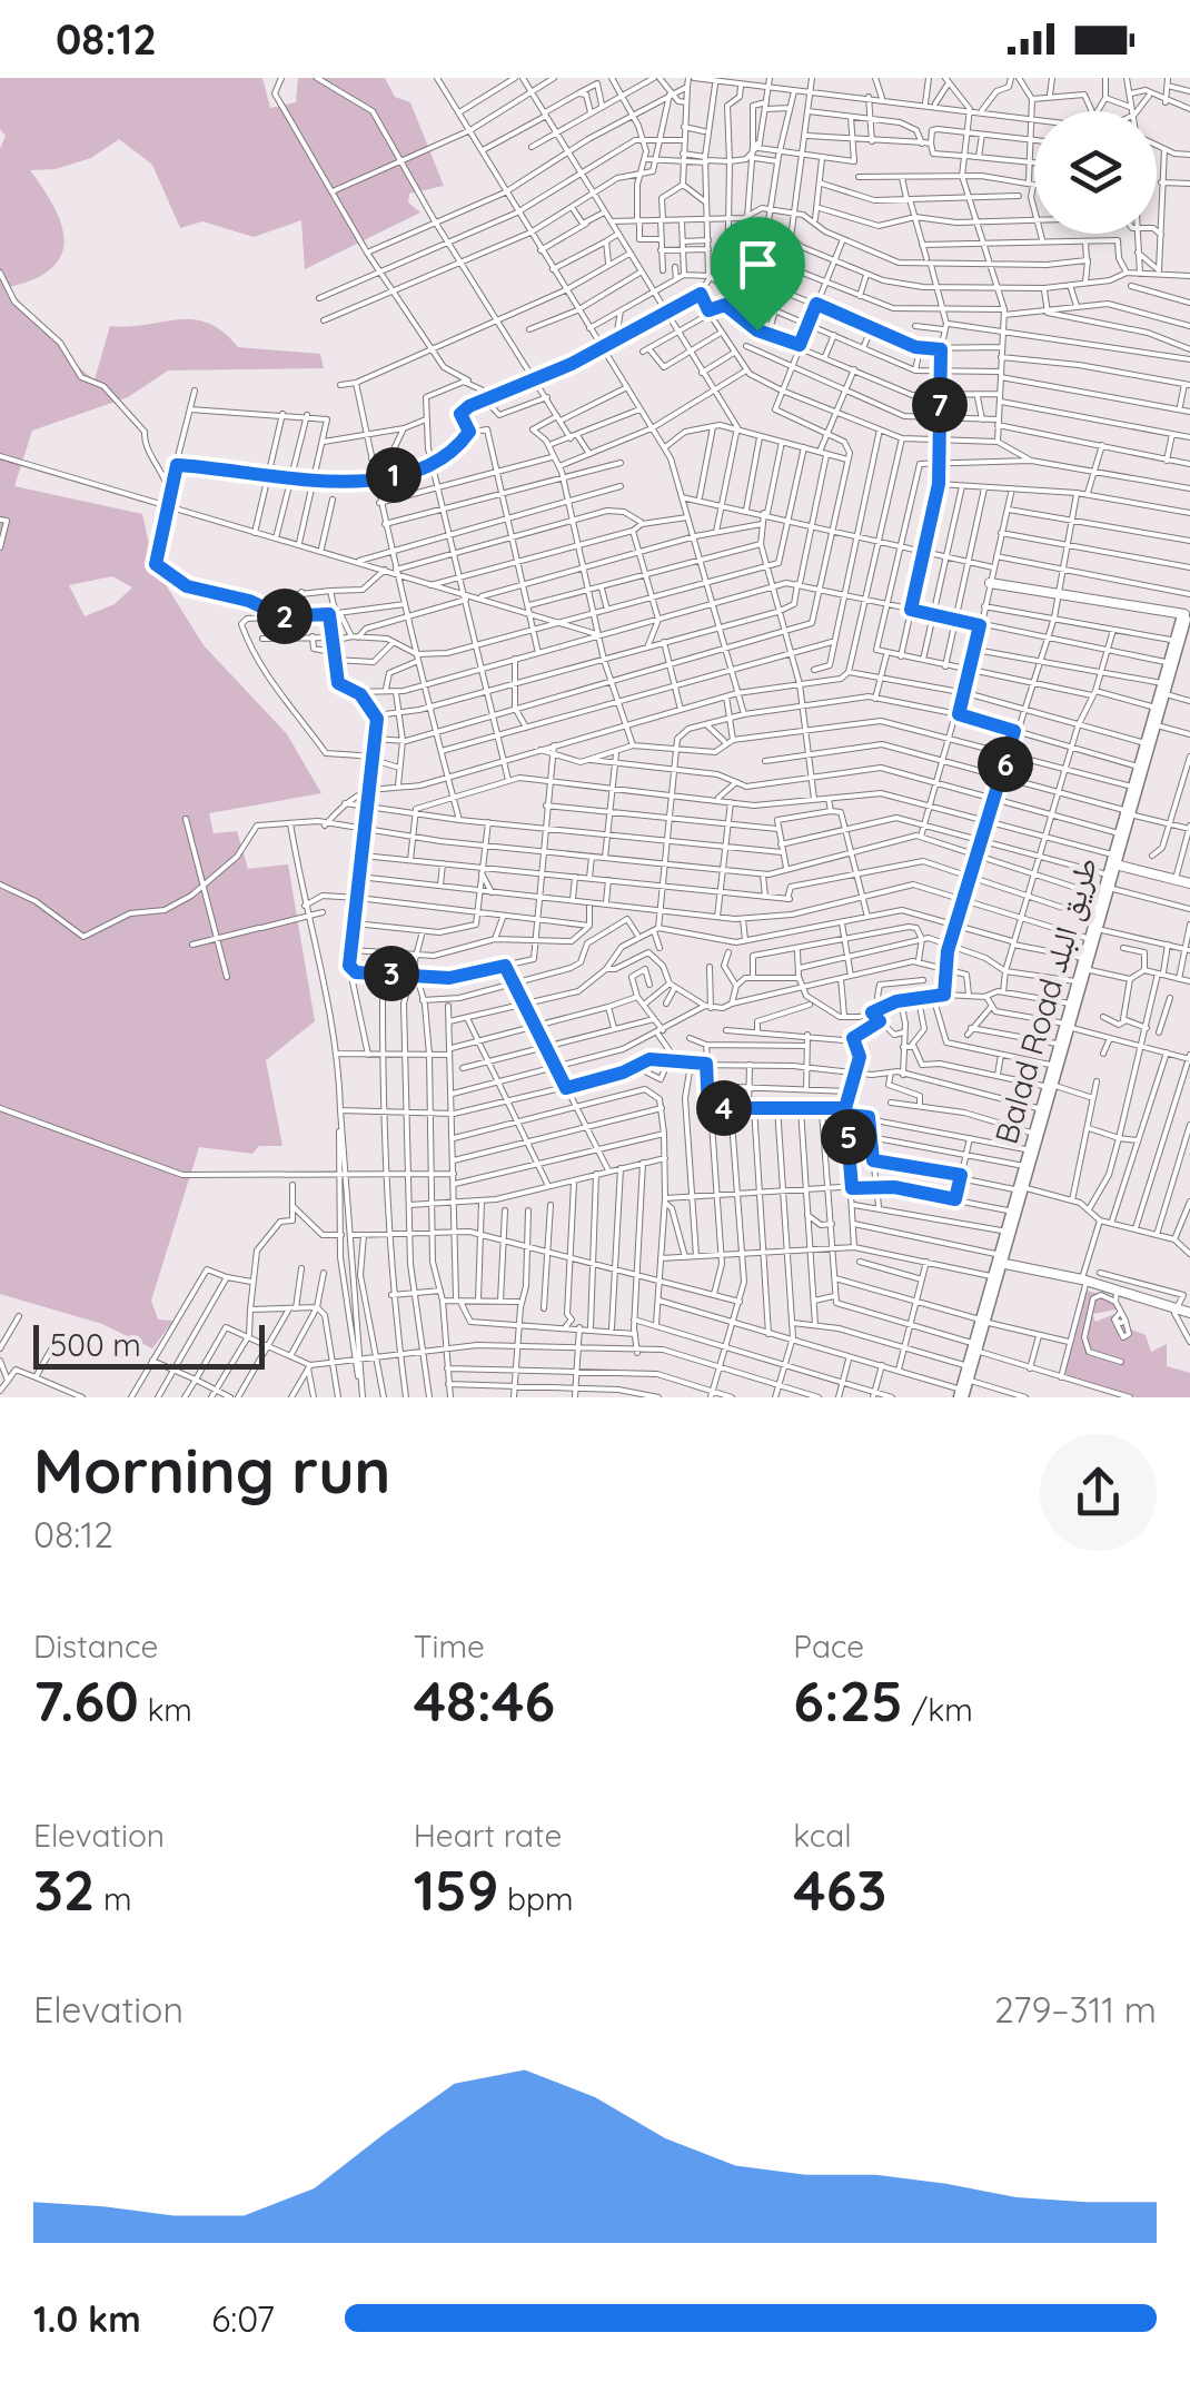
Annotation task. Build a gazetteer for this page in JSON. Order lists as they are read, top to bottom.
{
  "streets": {
    "highway": ["Balad Road طريق البلد"]
  },
  "scale_bar": "500 m",
  "page": {
    "status": "08:12",
    "pins": [
      "7",
      "1",
      "2",
      "6",
      "3",
      "4",
      "5"
    ],
    "scale": "500 m",
    "heading": ["Morning run", "08:12"],
    "stats": [
      ["Distance", "7.60 km"],
      ["Time", "48:46"],
      ["Pace", "6:25 /km"],
      ["Elevation", "32 m"],
      ["Heart rate", "159 bpm"],
      ["kcal", "463"]
    ],
    "chart": ["Elevation", "279–311 m"],
    "list": [
      {
        "name": "1.0 km",
        "note": "6:07"
      }
    ]
  }
}
